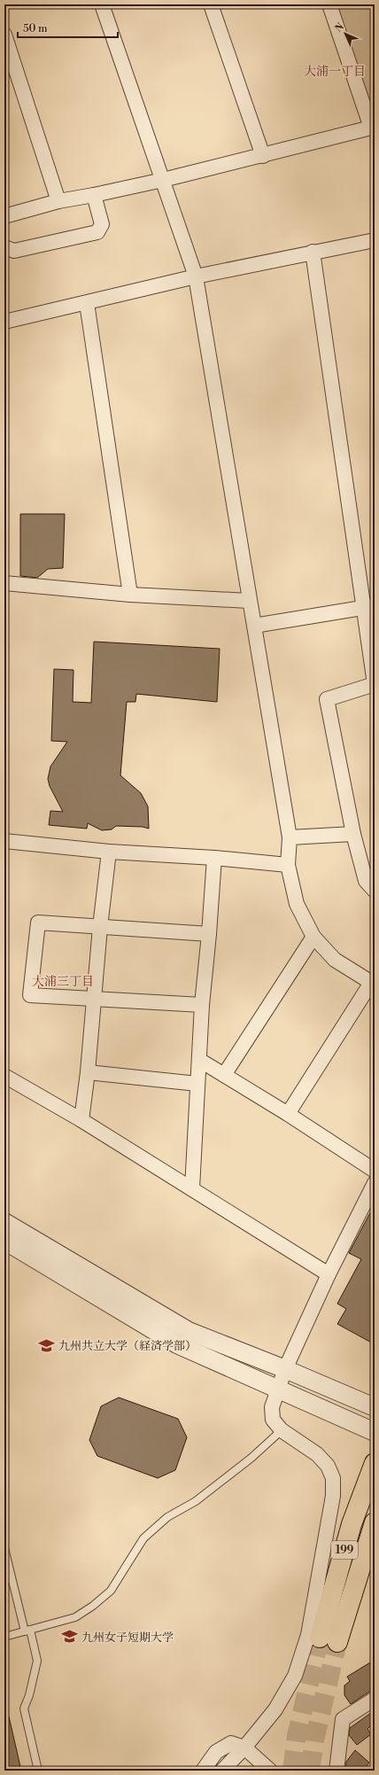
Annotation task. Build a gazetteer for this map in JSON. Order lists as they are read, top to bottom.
{
  "streets": {
    "highway": ["199"]
  },
  "districts": ["大浦一丁目", "大浦三丁目"],
  "places": {
    "school or university": ["九州共立大学（経済学部）", "九州女子短期大学"]
  },
  "scale_bar": "50 m",
  "north": "top left"
}
